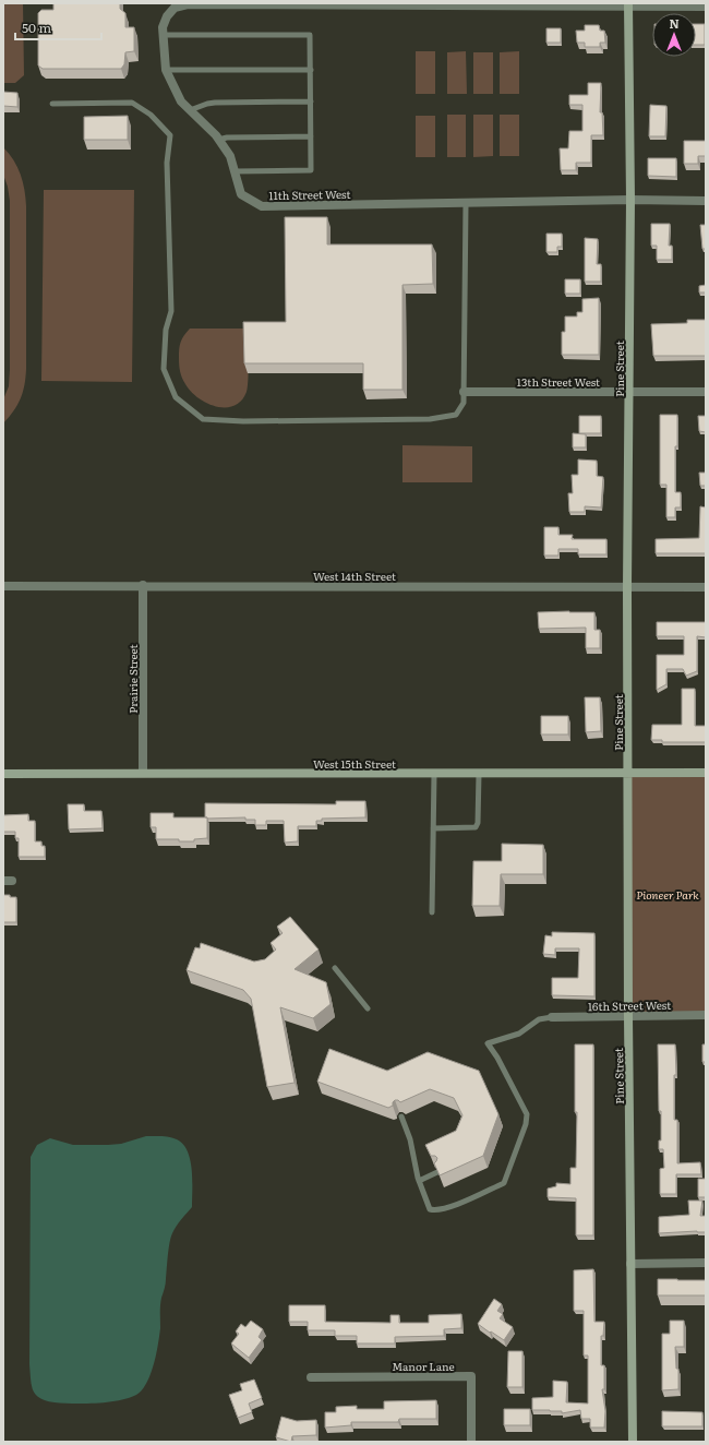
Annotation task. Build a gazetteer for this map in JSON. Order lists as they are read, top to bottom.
{
  "streets": {
    "street": [
      "11th Street West",
      "Pine Street",
      "13th Street West",
      "West 14th Street",
      "Prairie Street",
      "West 15th Street",
      "16th Street West",
      "Manor Lane"
    ]
  },
  "crossings": [
    ["11th Street West", "Pine Street"],
    ["Pine Street", "13th Street West"],
    ["Pine Street", "West 14th Street"],
    ["Pine Street", "West 15th Street"],
    ["Pine Street", "16th Street West"],
    ["West 14th Street", "Prairie Street"],
    ["Prairie Street", "West 15th Street"]
  ],
  "parks": ["Pioneer Park"],
  "scale_bar": "50 m",
  "north": "top"
}
